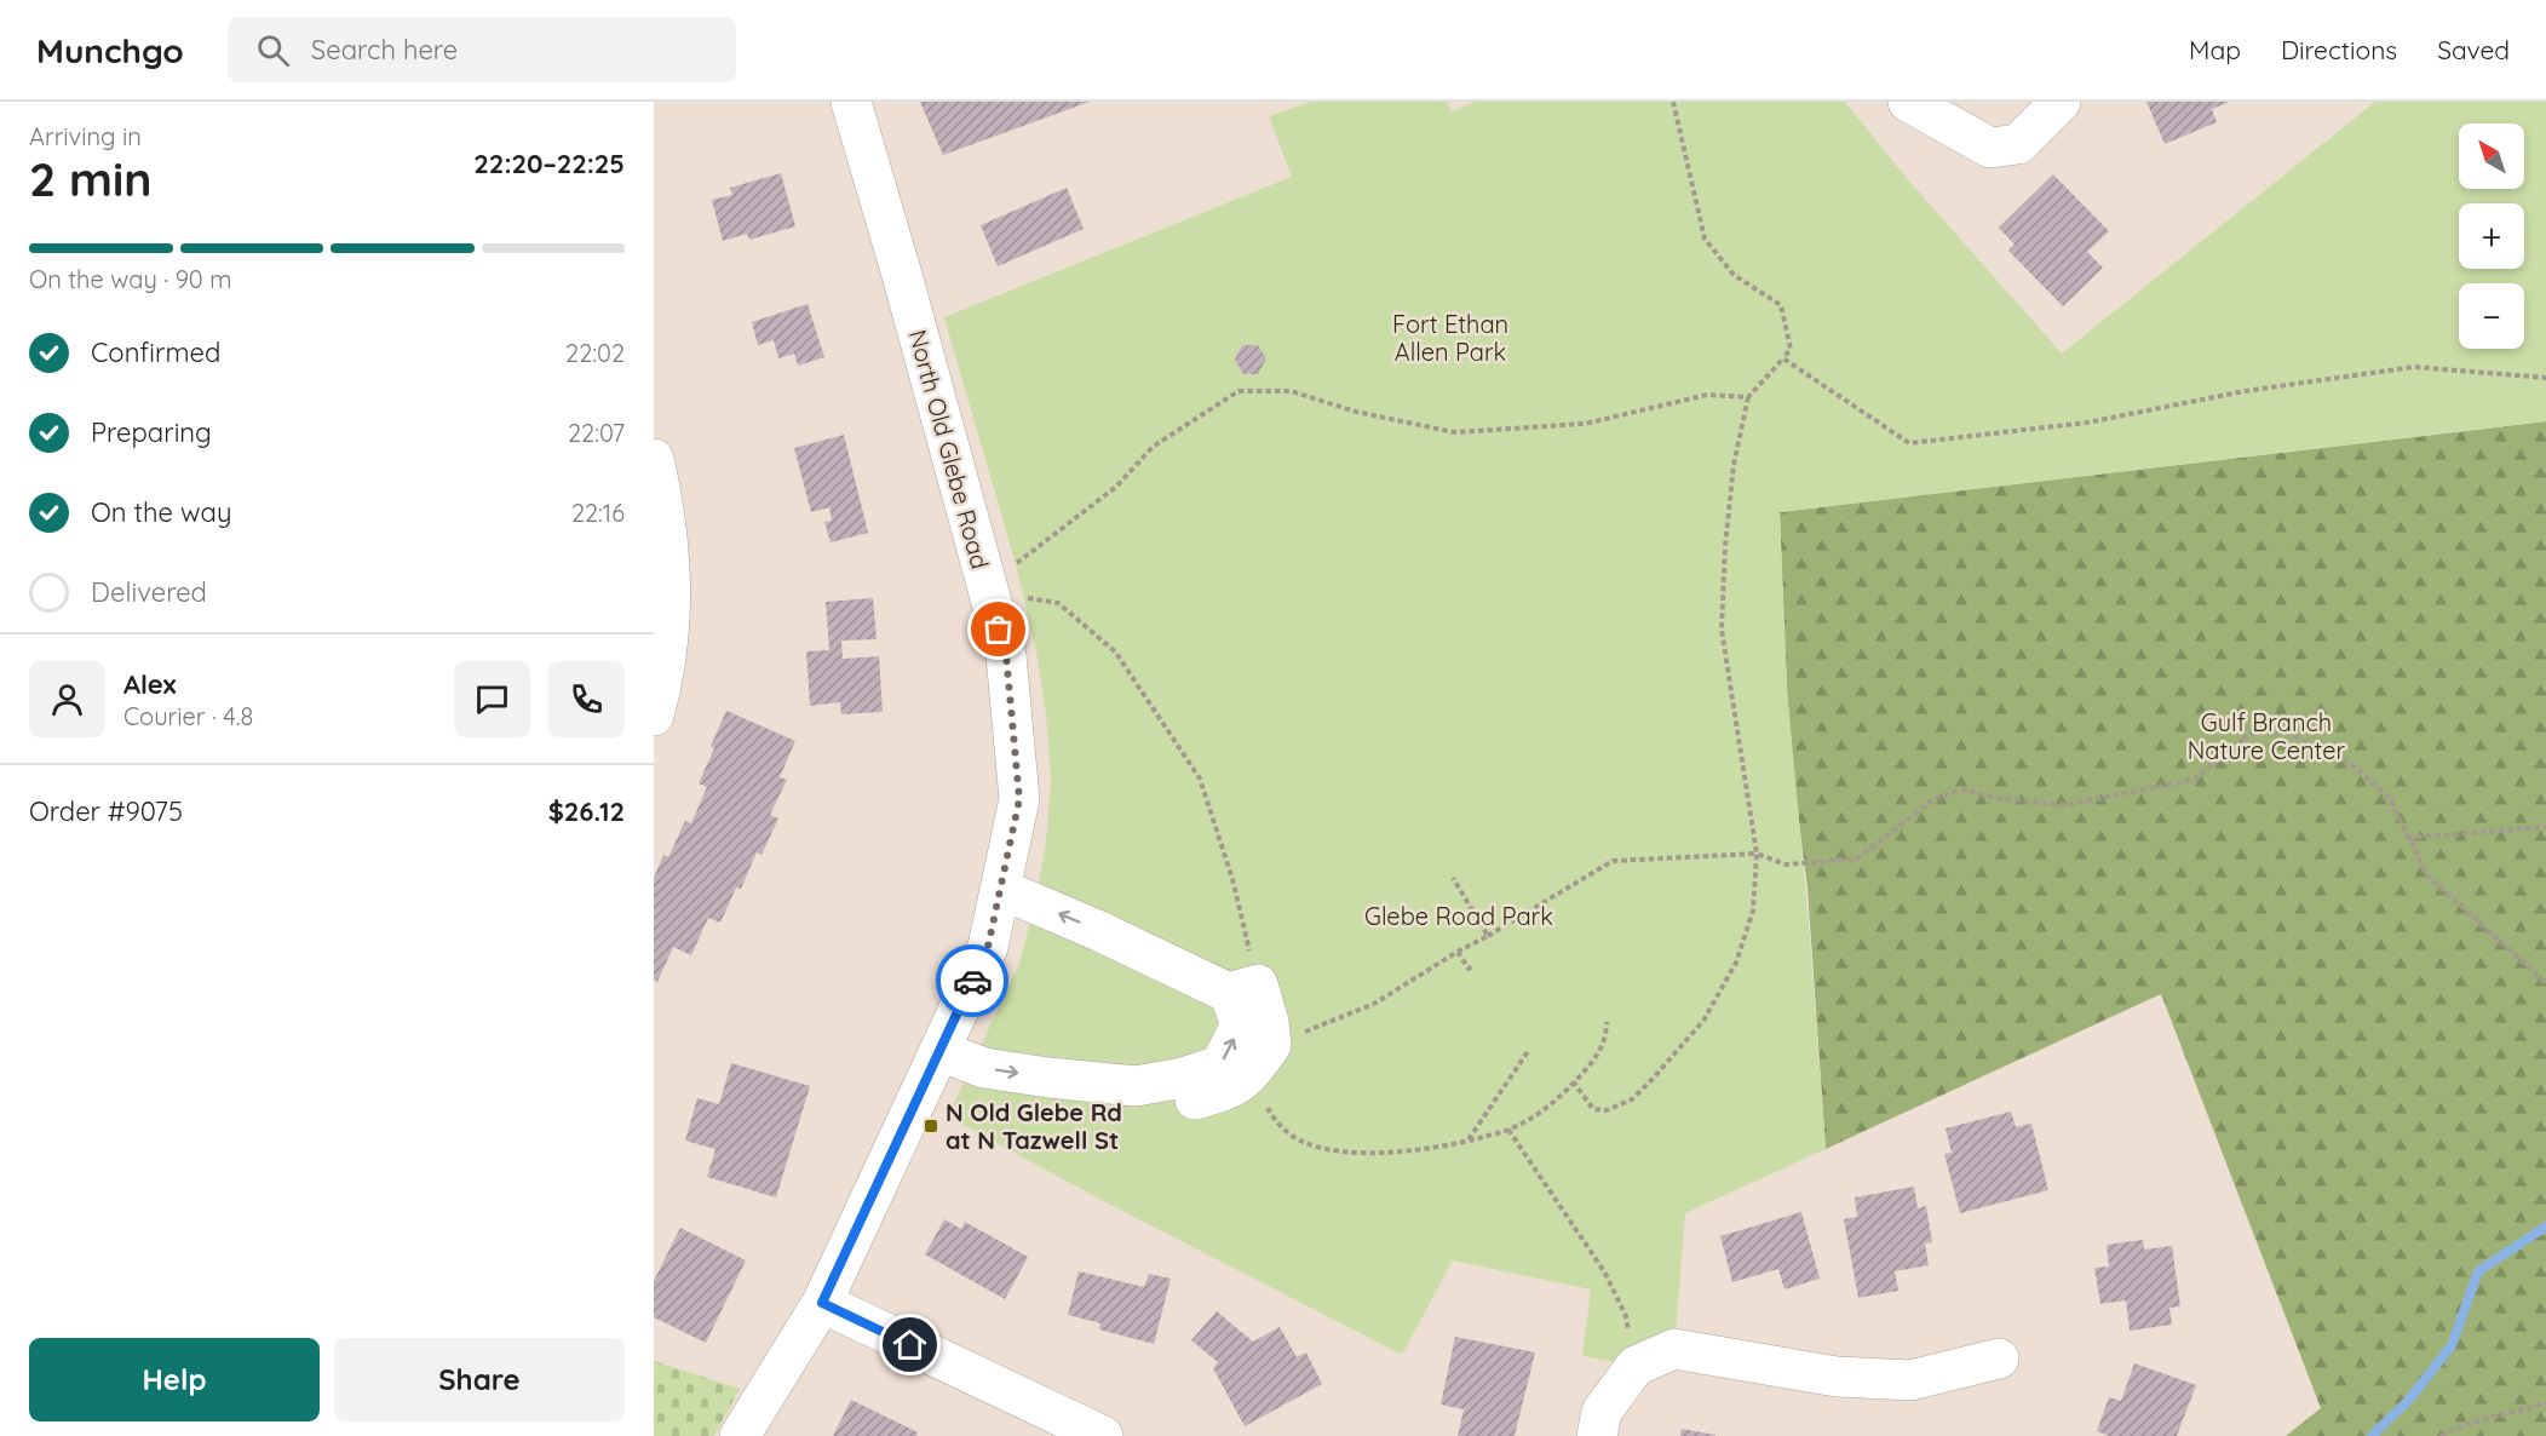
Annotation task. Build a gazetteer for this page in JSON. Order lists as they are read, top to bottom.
{
  "streets": {
    "street": ["North Old Glebe Road"]
  },
  "parks": ["Fort Ethan Allen Park", "Gulf Branch Nature Center", "Glebe Road Park"],
  "places": {
    "transit": ["N Old Glebe Rd at N Tazwell St"]
  },
  "north": "top left",
  "page": {
    "header": "Munchgo",
    "search": "Search here",
    "nav": ["Map", "Directions", "Saved"],
    "heading": ["2 min", "Arriving in", "22:20–22:25"],
    "panel": [
      "Alex",
      "Courier · 4.8",
      "Order #9075",
      "$26.12"
    ],
    "map_buttons": ["+", "−"],
    "bar": "On the way · 90 m",
    "list": [
      ["Confirmed", "22:02"],
      ["Preparing", "22:07"],
      ["On the way", "22:16"],
      "Delivered"
    ],
    "buttons": ["Help", "Share"]
  }
}
